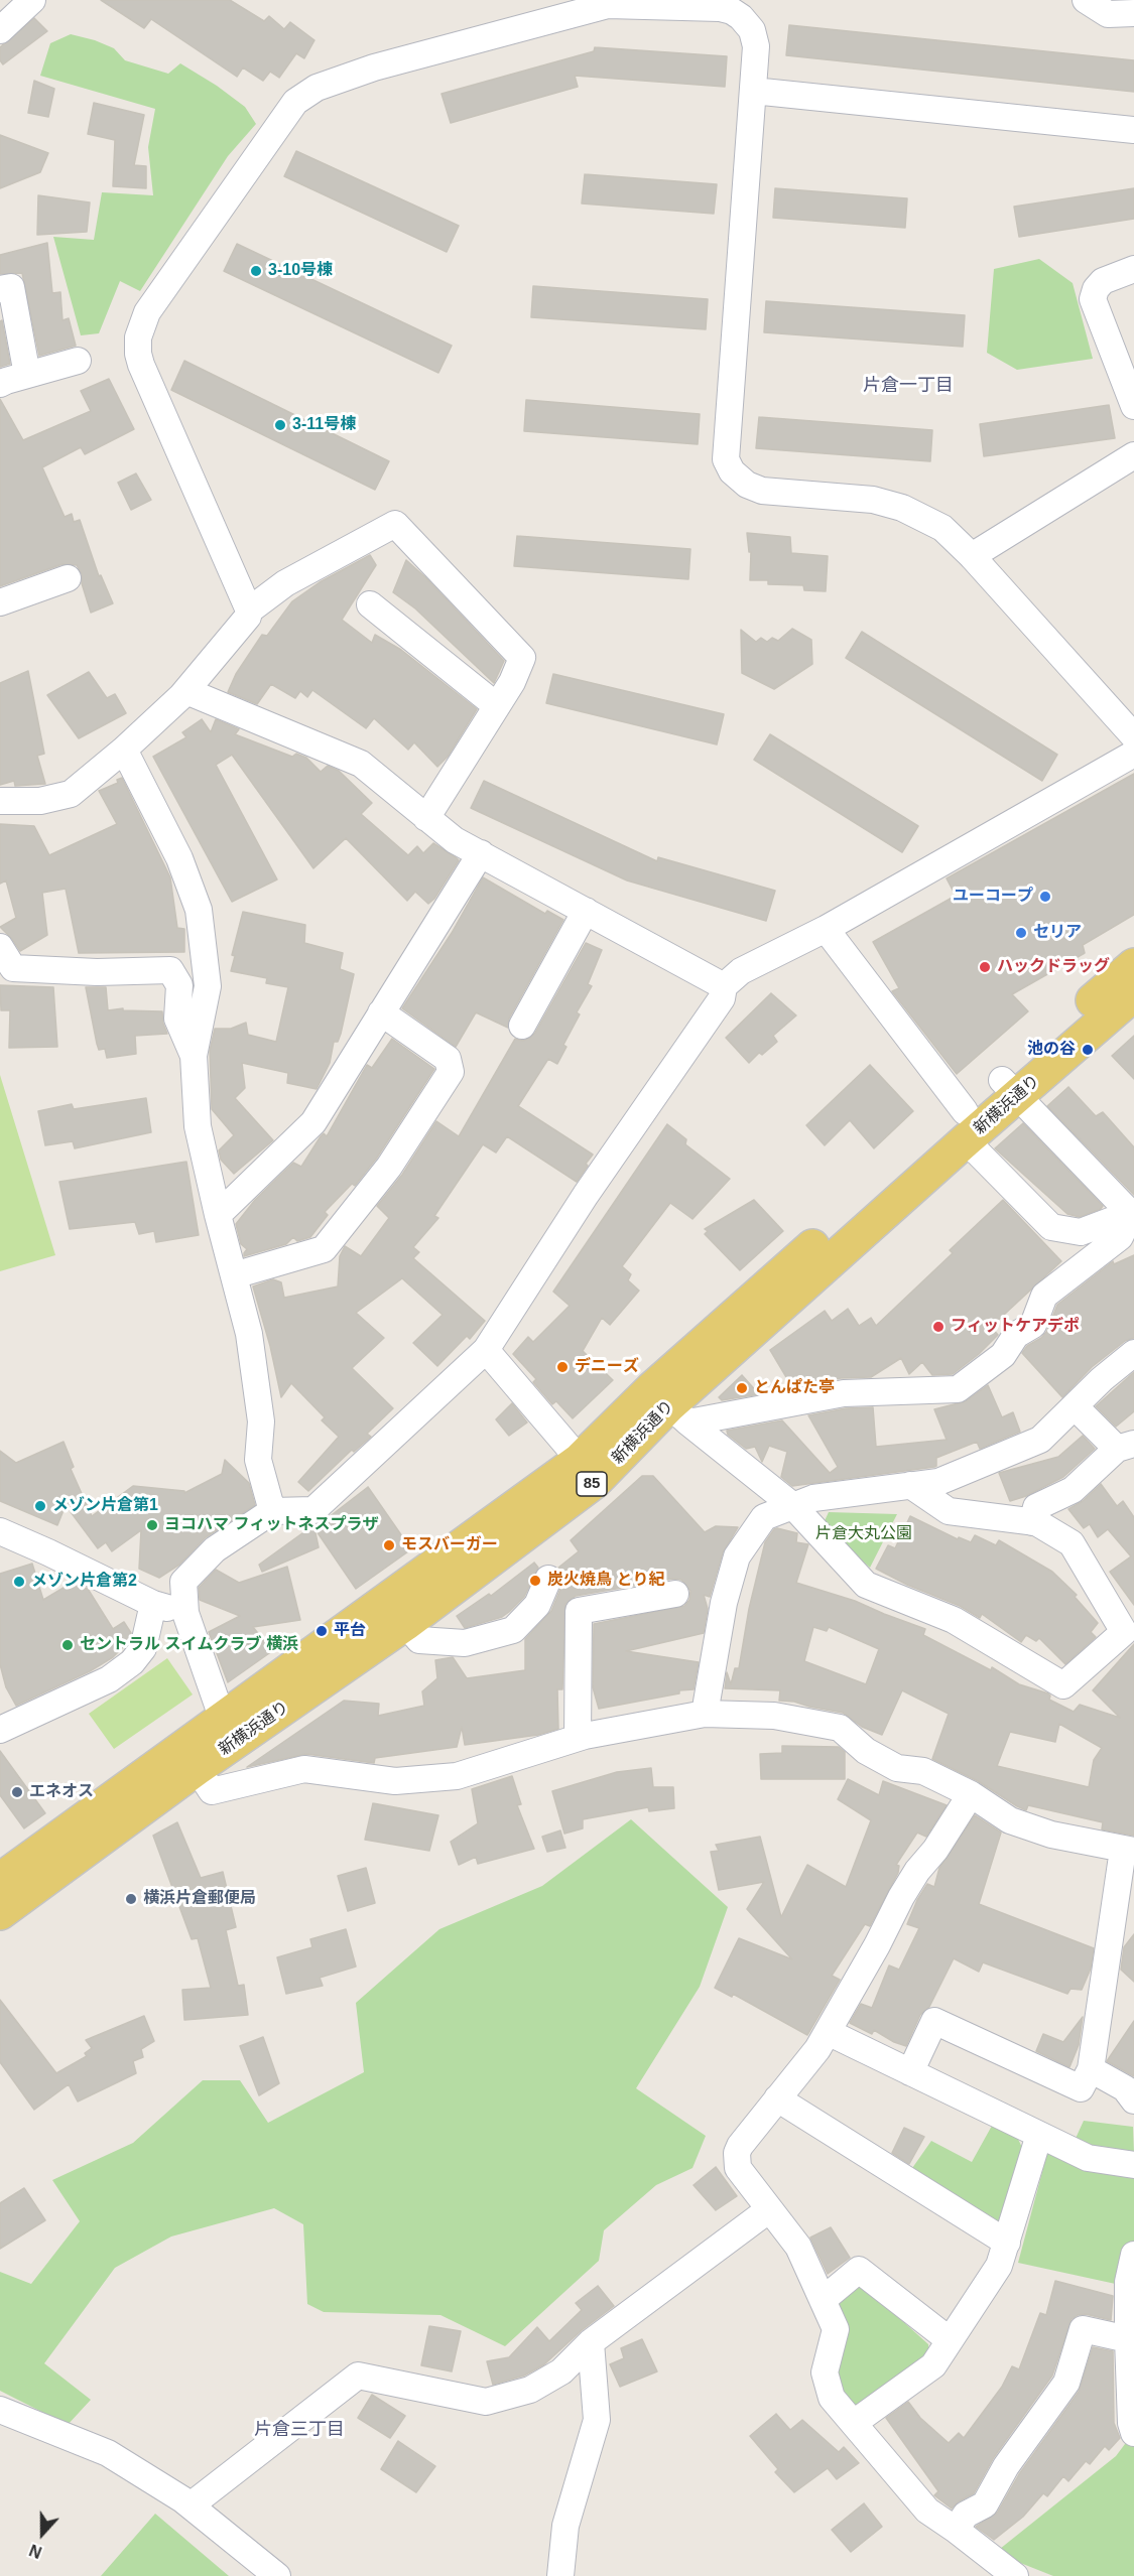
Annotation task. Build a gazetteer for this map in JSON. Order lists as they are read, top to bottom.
{
  "streets": {
    "main road": ["新横浜通り", "85"]
  },
  "districts": ["片倉一丁目", "片倉三丁目"],
  "parks": ["片倉大丸公園"],
  "places": [
    "3-10号棟",
    "3-11号棟",
    "ユーコープ",
    "セリア",
    "ハックドラッグ",
    "池の谷",
    "フィットケアデポ",
    "デニーズ",
    "とんぱた亭",
    "メゾン片倉第1",
    "ヨコハマ フィットネスプラザ",
    "モスバーガー",
    "炭火焼鳥 とり紀",
    "メゾン片倉第2",
    "平台",
    "セントラル スイムクラブ 横浜",
    "エネオス",
    "横浜片倉郵便局"
  ],
  "north": "bottom"
}
